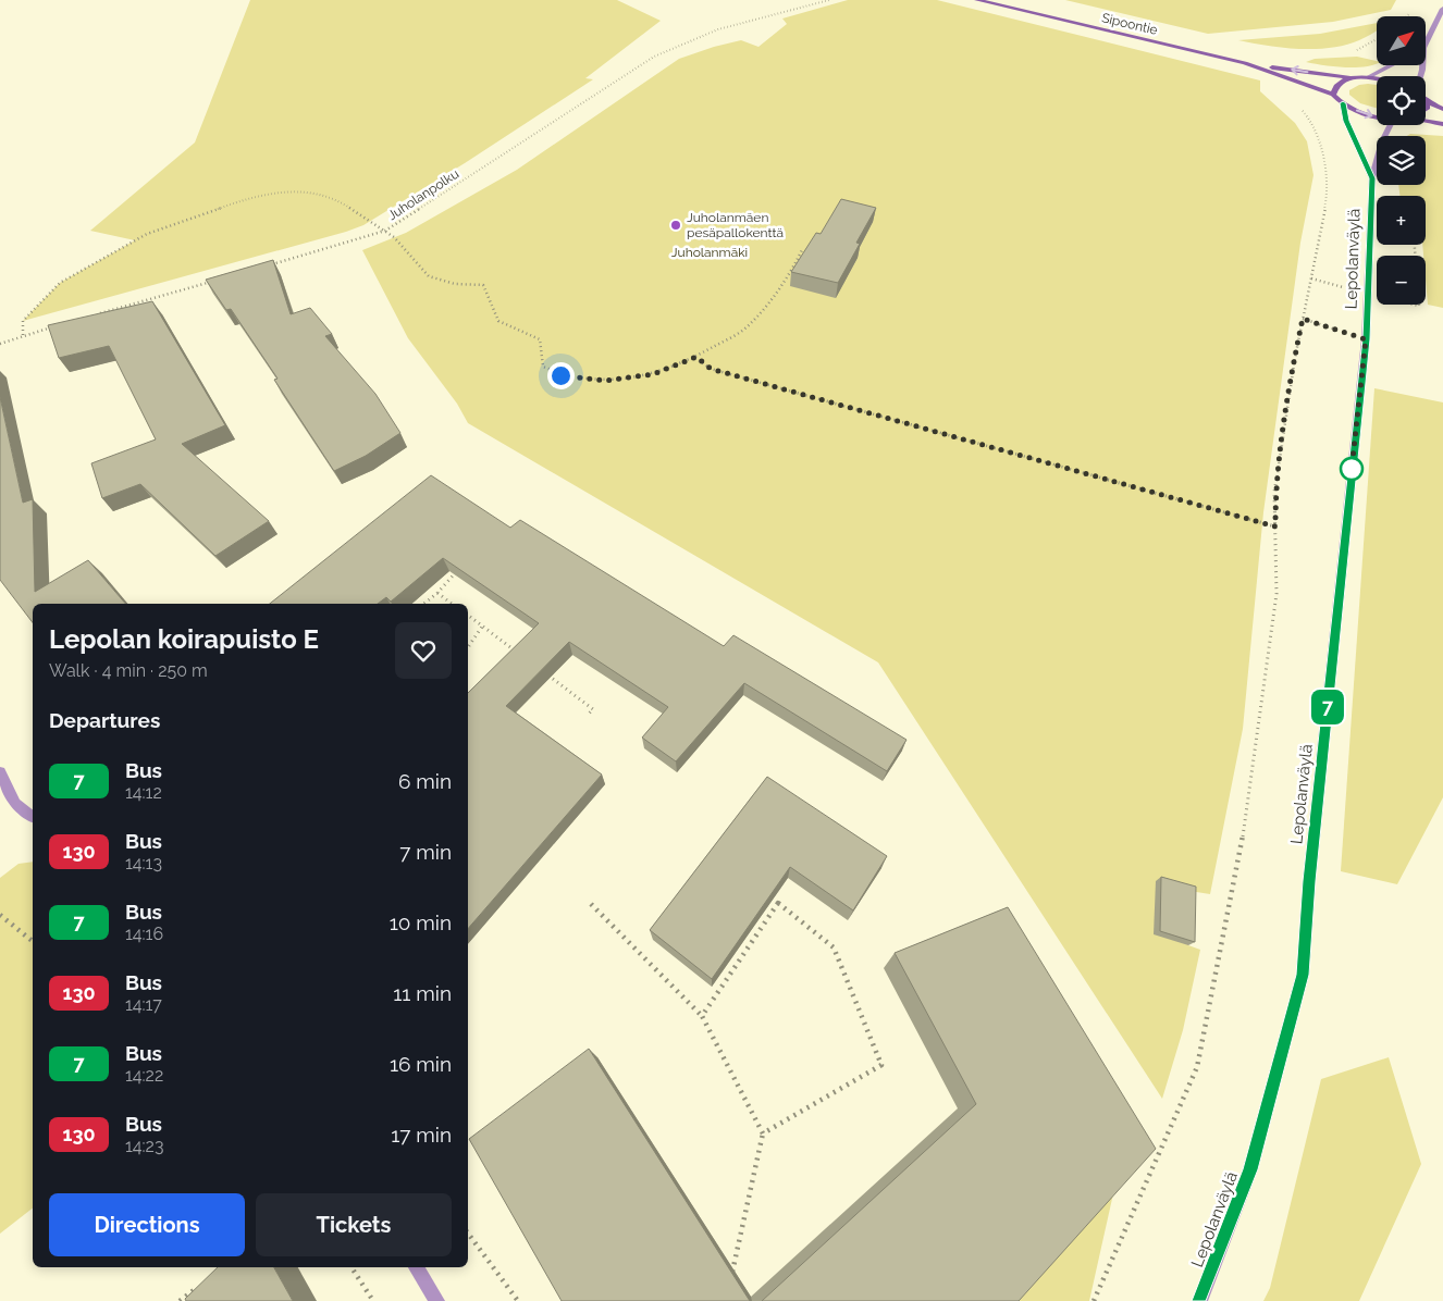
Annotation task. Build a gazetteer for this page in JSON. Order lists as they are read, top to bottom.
{
  "streets": {
    "street": ["Sipoontie", "Lepolanväylä"],
    "path": ["Juholanpolku"]
  },
  "parks": ["Juholanmäki"],
  "places": ["Juholanmäen pesäpallokenttä"],
  "lines": ["bus line 7"],
  "north": "top right",
  "page": {
    "on_map": "7",
    "map_buttons": ["+", "−"],
    "heading": [
      ["Lepolan koirapuisto E", "Walk · 4 min · 250 m"],
      "Departures"
    ],
    "list": [
      {
        "mark": "7",
        "name": "Bus",
        "note": "14:12",
        "value": "6 min"
      },
      {
        "mark": "130",
        "name": "Bus",
        "note": "14:13",
        "value": "7 min"
      },
      {
        "mark": "7",
        "name": "Bus",
        "note": "14:16",
        "value": "10 min"
      },
      {
        "mark": "130",
        "name": "Bus",
        "note": "14:17",
        "value": "11 min"
      },
      {
        "mark": "7",
        "name": "Bus",
        "note": "14:22",
        "value": "16 min"
      },
      {
        "mark": "130",
        "name": "Bus",
        "note": "14:23",
        "value": "17 min"
      }
    ],
    "buttons": ["Directions", "Tickets"]
  }
}
